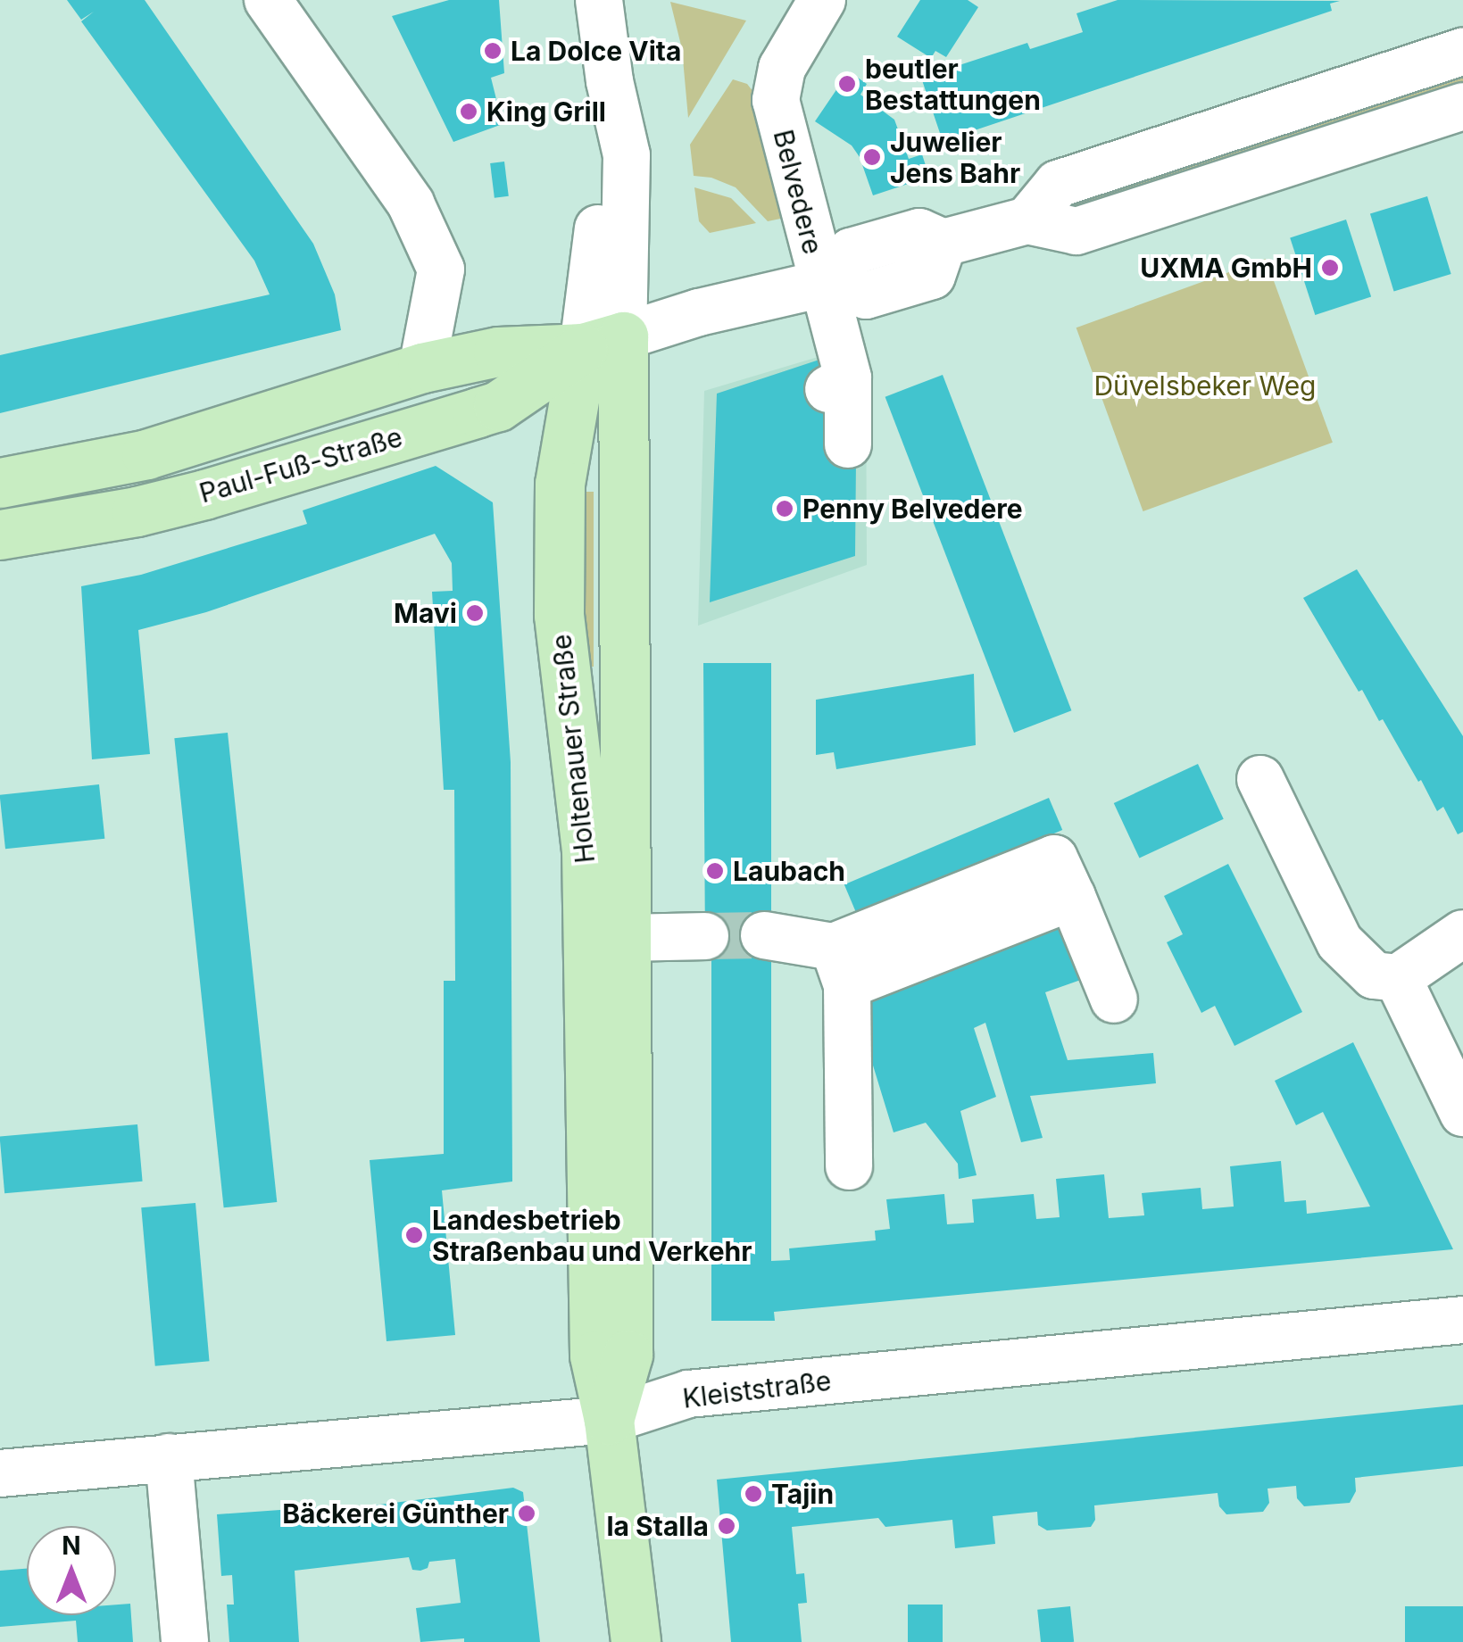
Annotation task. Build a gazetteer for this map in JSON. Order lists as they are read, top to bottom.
{
  "streets": {
    "main road": ["Paul-Fuß-Straße", "Holtenauer Straße"],
    "street": ["Belvedere", "Kleiststraße"]
  },
  "crossings": [
    ["Paul-Fuß-Straße", "Holtenauer Straße"],
    ["Holtenauer Straße", "Kleiststraße"]
  ],
  "parks": ["Düvelsbeker Weg"],
  "places": [
    "La Dolce Vita",
    "beutler Bestattungen",
    "King Grill",
    "Juwelier Jens Bahr",
    "UXMA GmbH",
    "Penny Belvedere",
    "Mavi",
    "Laubach",
    "Landesbetrieb Straßenbau und Verkehr",
    "Tajin",
    "Bäckerei Günther",
    "la Stalla"
  ],
  "north": "top"
}
